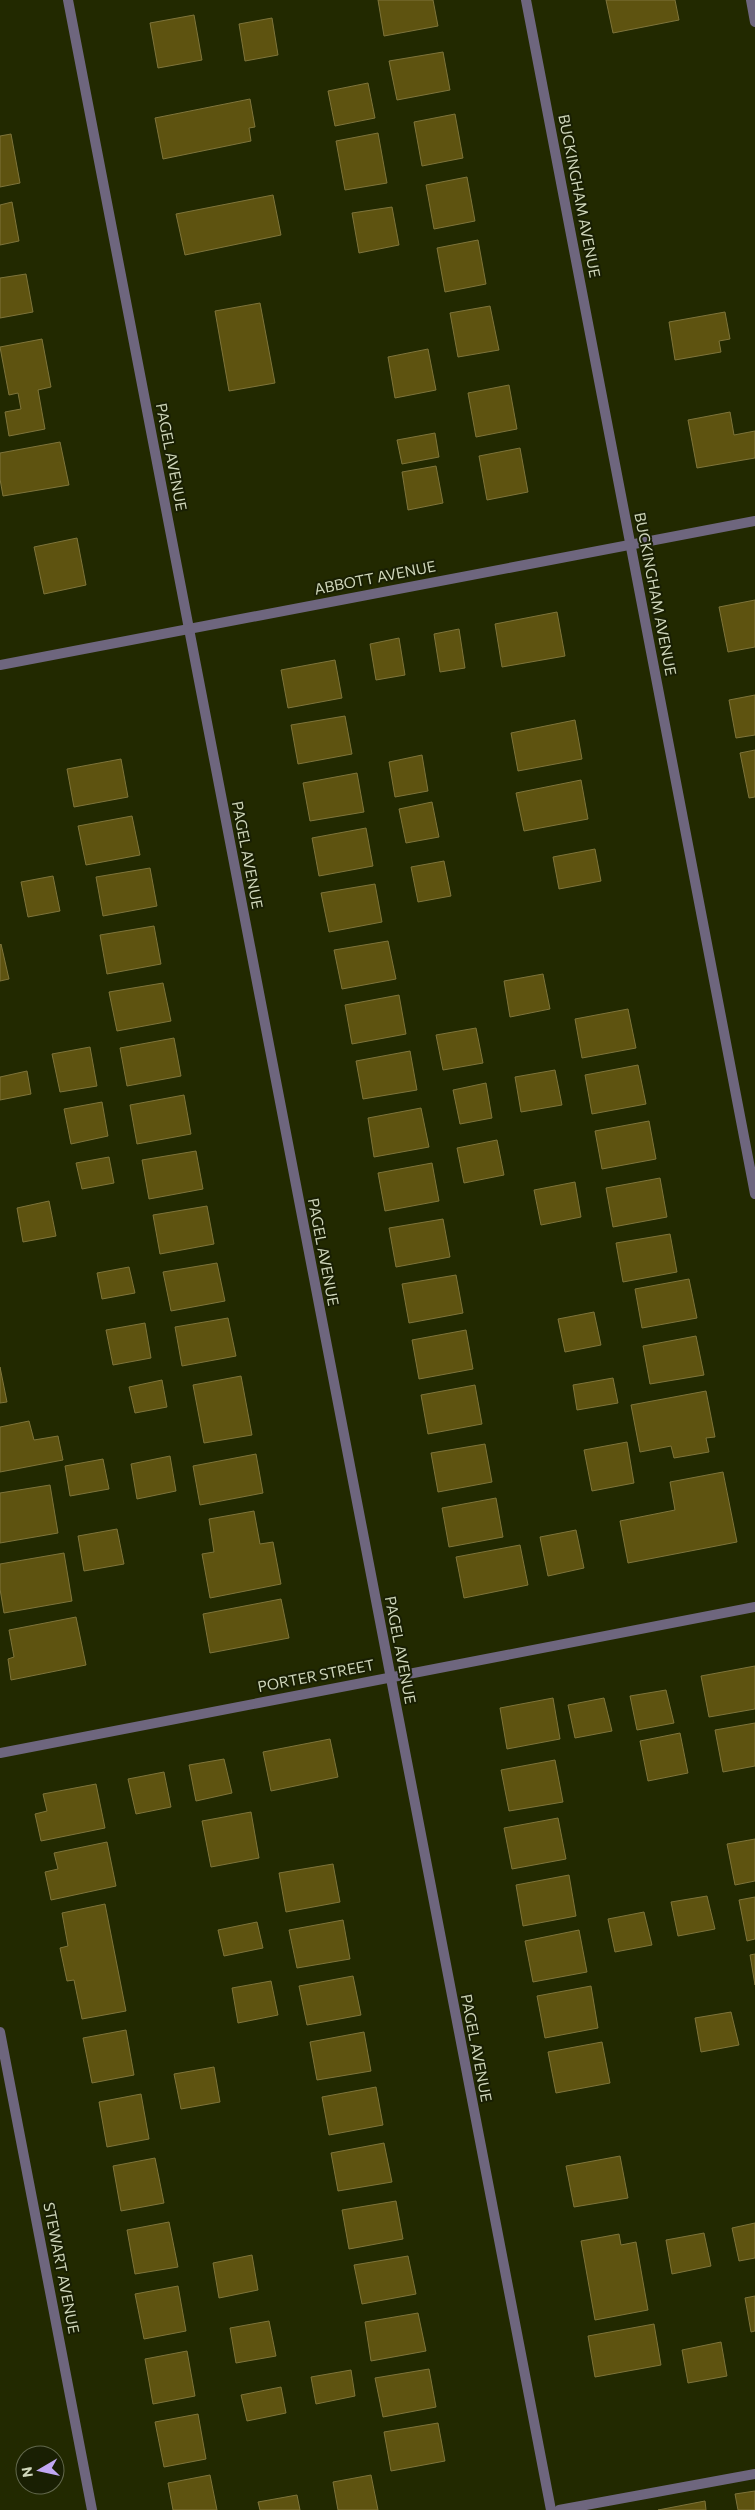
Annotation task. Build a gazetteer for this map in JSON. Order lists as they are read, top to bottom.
{
  "streets": {
    "street": [
      "BUCKINGHAM AVENUE",
      "PAGEL AVENUE",
      "ABBOTT AVENUE",
      "PORTER STREET",
      "STEWART AVENUE"
    ]
  },
  "crossings": [
    ["BUCKINGHAM AVENUE", "ABBOTT AVENUE"],
    ["PAGEL AVENUE", "ABBOTT AVENUE"],
    ["PAGEL AVENUE", "PORTER STREET"]
  ],
  "north": "left"
}
